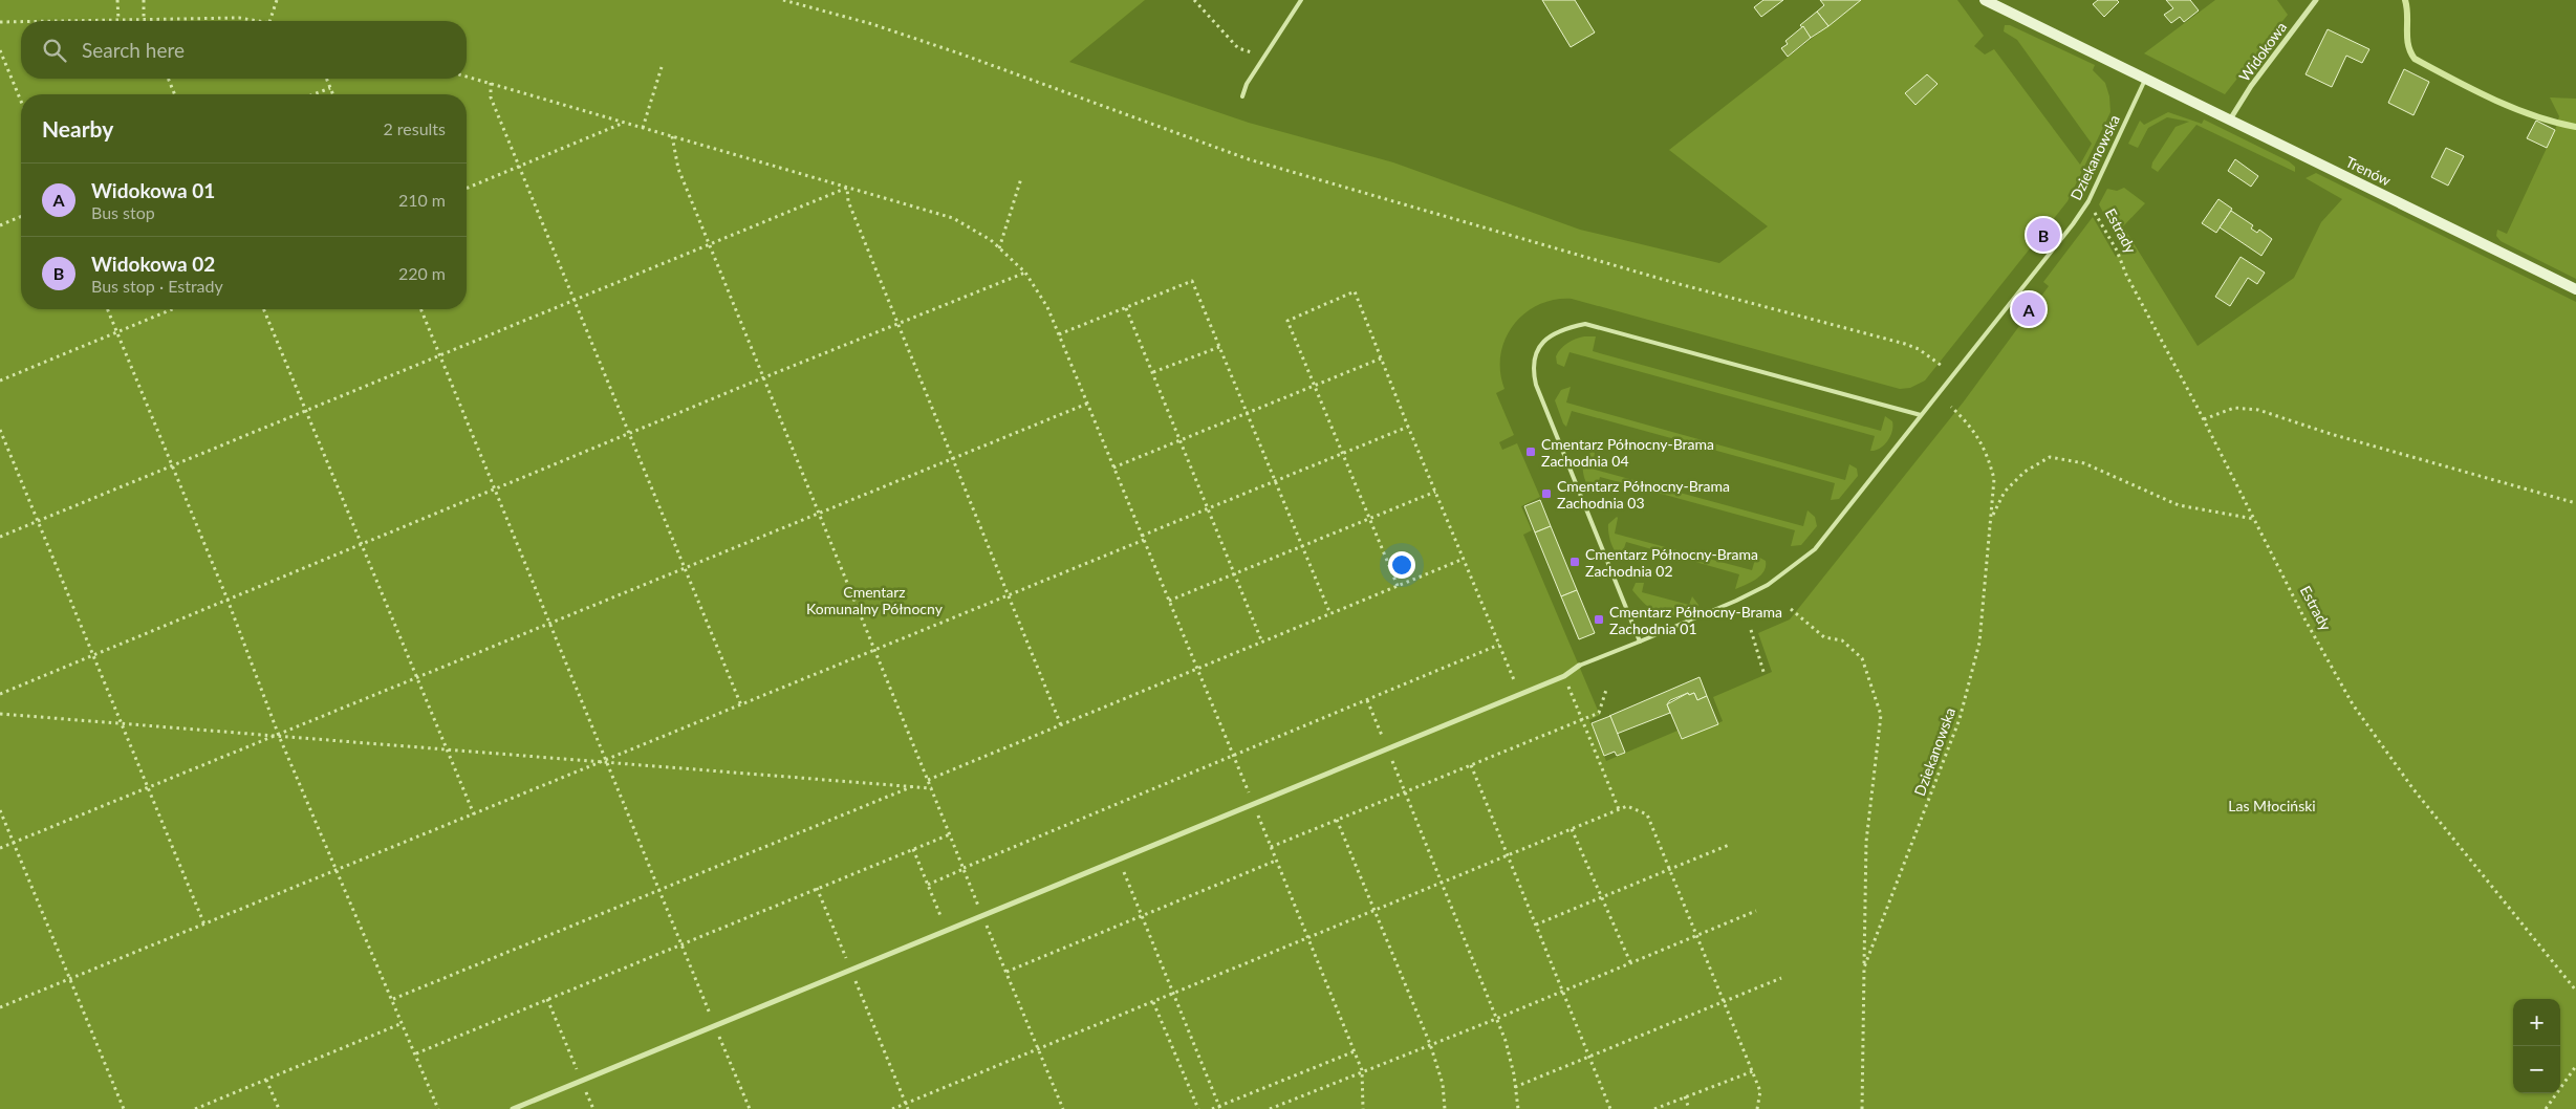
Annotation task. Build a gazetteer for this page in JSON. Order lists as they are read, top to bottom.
{
  "streets": {
    "main road": ["Trenów"],
    "street": ["Widokowa"],
    "lane": ["Dziekanowska"],
    "path": ["Estrady"]
  },
  "crossings": [
    ["Widokowa", "Trenów"],
    ["Dziekanowska", "Trenów"],
    ["Dziekanowska", "Estrady"]
  ],
  "parks": ["Cmentarz Komunalny Północny", "Las Młociński"],
  "places": {
    "transit": [
      "Cmentarz Północny-Brama Zachodnia 04",
      "Cmentarz Północny-Brama Zachodnia 03",
      "Cmentarz Północny-Brama Zachodnia 02",
      "Cmentarz Północny-Brama Zachodnia 01"
    ]
  },
  "page": {
    "search": "Search here",
    "heading": ["Nearby", "2 results"],
    "list": [
      {
        "mark": "A",
        "name": "Widokowa 01",
        "note": "Bus stop",
        "value": "210 m"
      },
      {
        "mark": "B",
        "name": "Widokowa 02",
        "note": "Bus stop · Estrady",
        "value": "220 m"
      }
    ],
    "pins": ["B", "A"],
    "map_buttons": ["+", "−"]
  }
}
